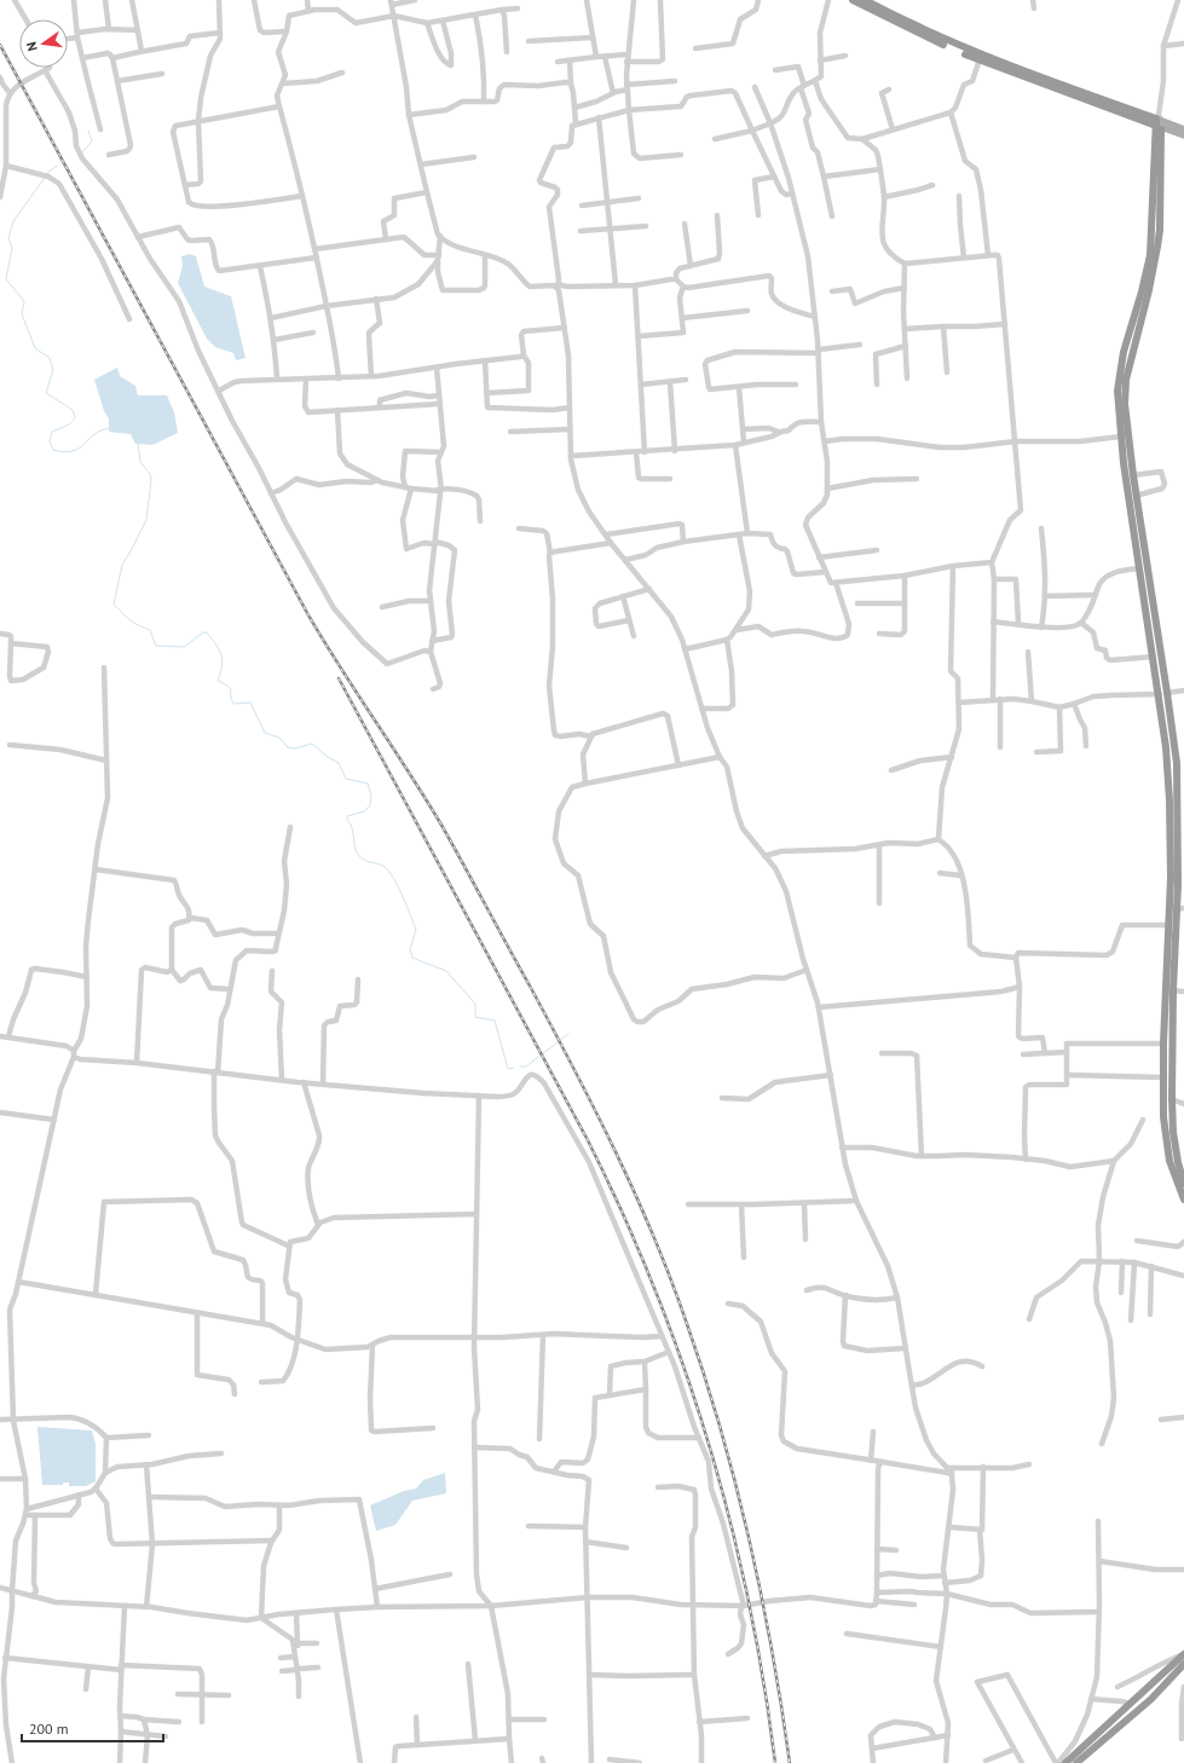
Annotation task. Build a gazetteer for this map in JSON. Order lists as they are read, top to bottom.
{
  "scale_bar": "200 m",
  "north": "left"
}
